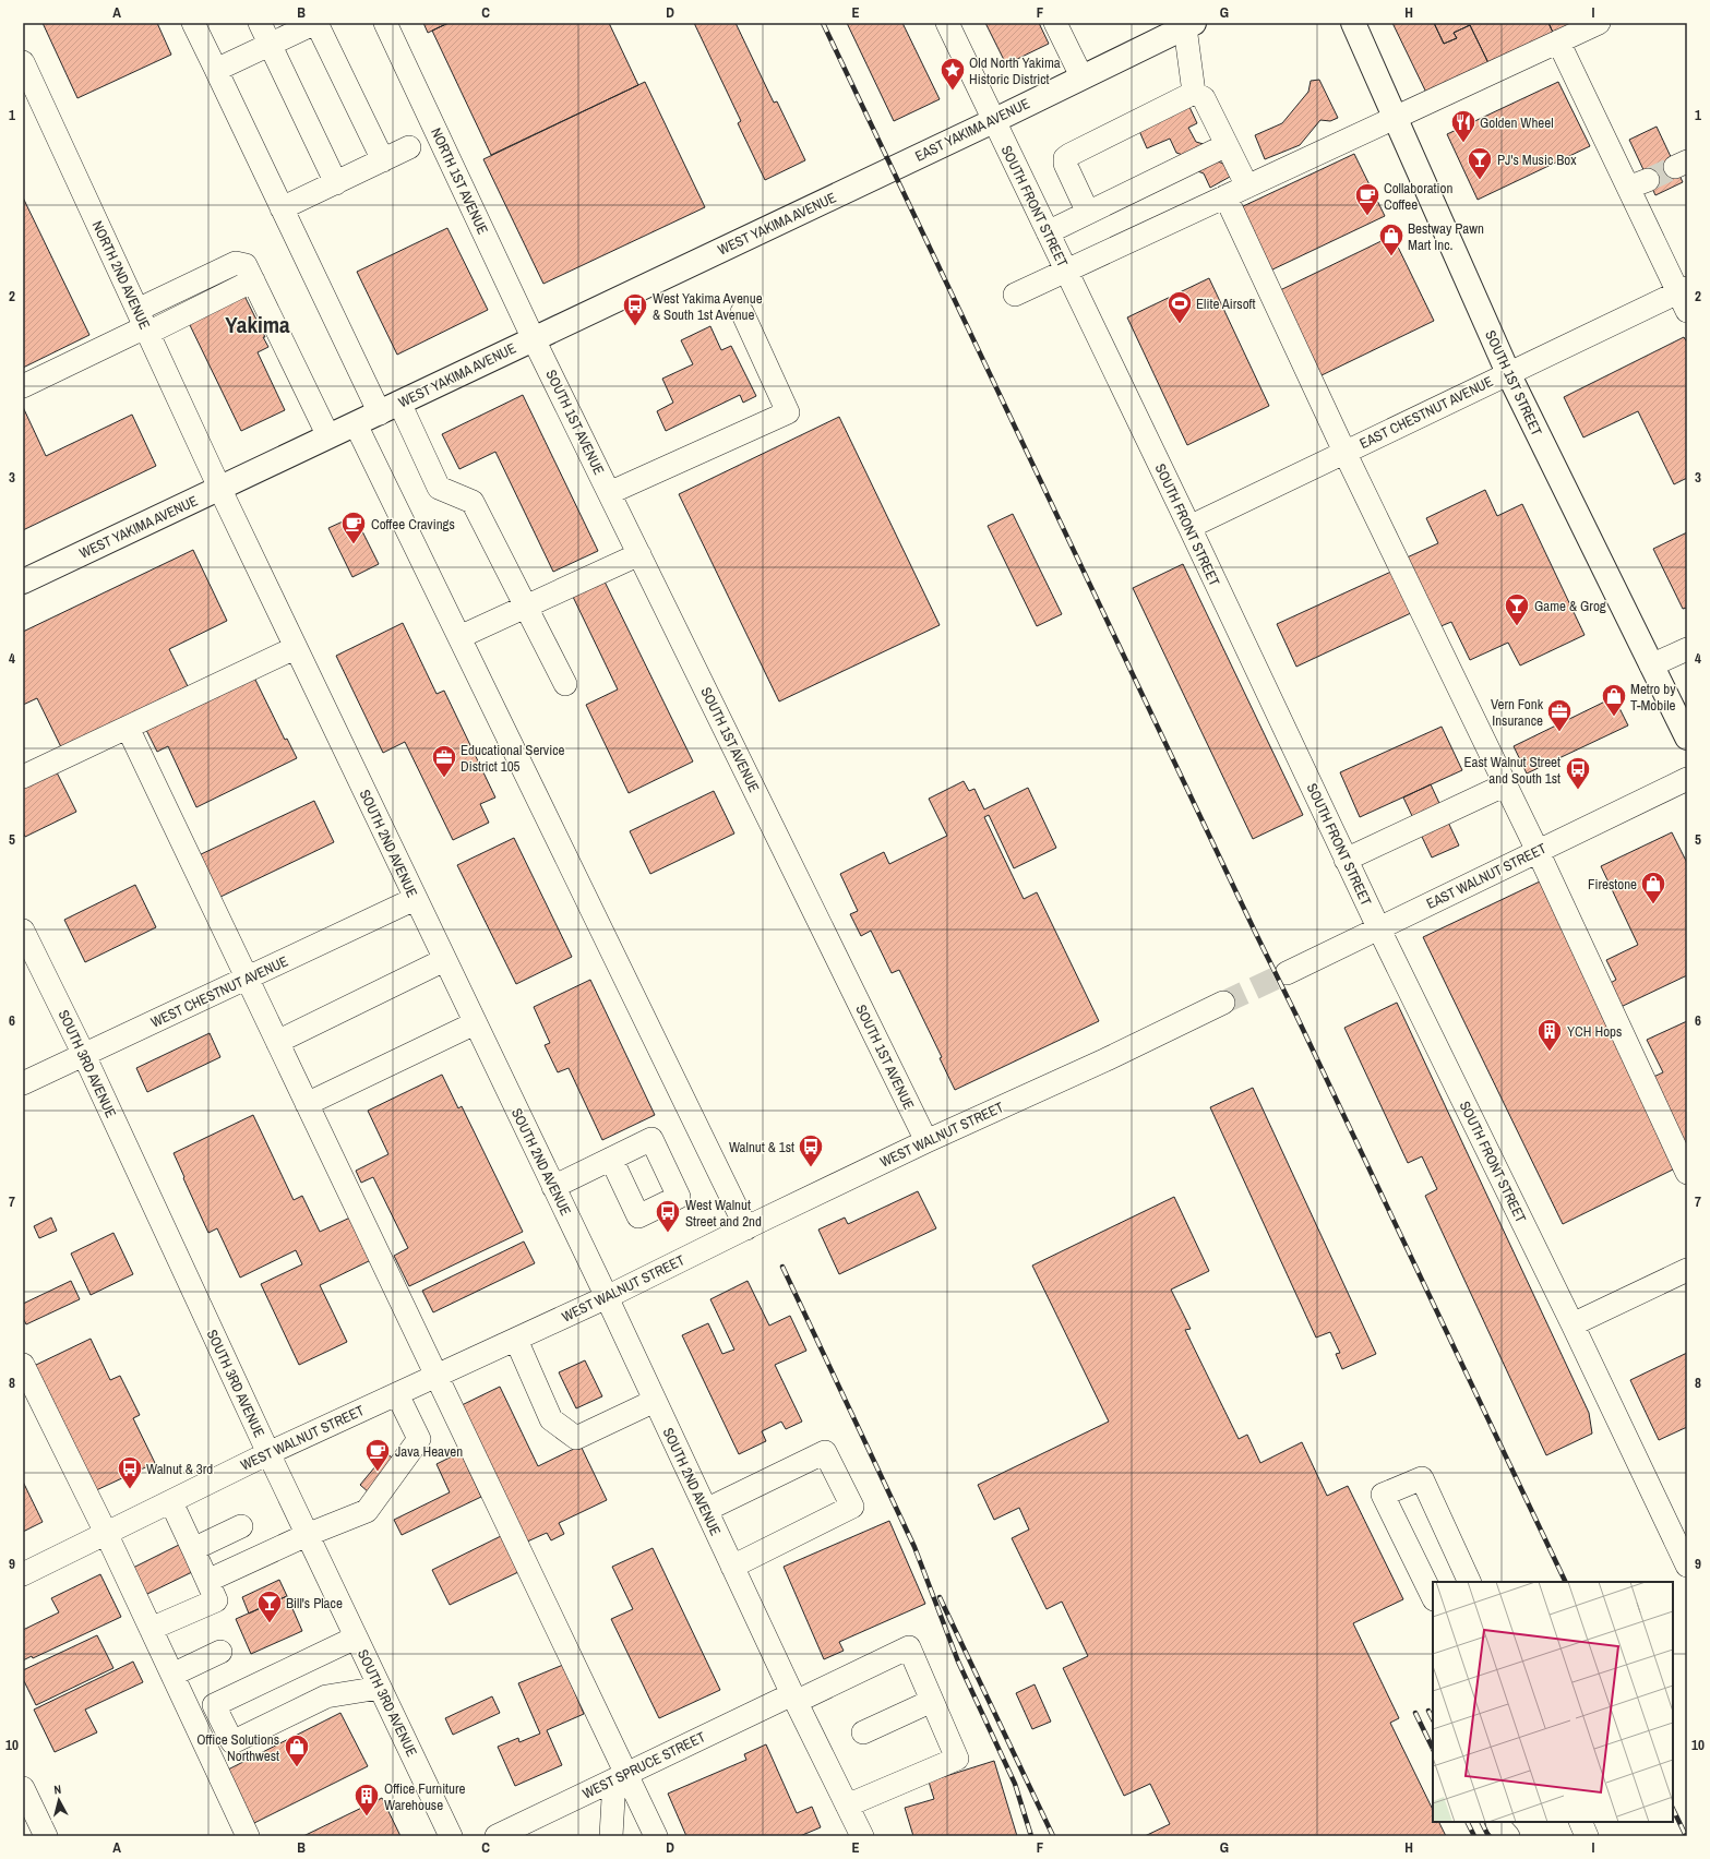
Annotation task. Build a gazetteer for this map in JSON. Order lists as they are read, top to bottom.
{
  "streets": {
    "main road": ["EAST YAKIMA AVENUE", "WEST YAKIMA AVENUE", "SOUTH 1ST STREET"],
    "street": [
      "NORTH 1ST AVENUE",
      "SOUTH FRONT STREET",
      "NORTH 2ND AVENUE",
      "EAST CHESTNUT AVENUE",
      "SOUTH 1ST AVENUE",
      "SOUTH 2ND AVENUE",
      "EAST WALNUT STREET",
      "WEST CHESTNUT AVENUE",
      "SOUTH 3RD AVENUE",
      "WEST WALNUT STREET",
      "WEST SPRUCE STREET"
    ]
  },
  "crossings": [
    ["EAST YAKIMA AVENUE", "SOUTH FRONT STREET"],
    ["EAST YAKIMA AVENUE", "WEST YAKIMA AVENUE"],
    ["NORTH 1ST AVENUE", "WEST YAKIMA AVENUE"],
    ["NORTH 1ST AVENUE", "SOUTH 1ST AVENUE"],
    ["SOUTH FRONT STREET", "EAST CHESTNUT AVENUE"],
    ["SOUTH FRONT STREET", "EAST WALNUT STREET"],
    ["WEST YAKIMA AVENUE", "NORTH 2ND AVENUE"],
    ["WEST YAKIMA AVENUE", "SOUTH 1ST AVENUE"],
    ["WEST YAKIMA AVENUE", "SOUTH 2ND AVENUE"],
    ["NORTH 2ND AVENUE", "SOUTH 2ND AVENUE"],
    ["SOUTH 1ST STREET", "EAST CHESTNUT AVENUE"],
    ["SOUTH 1ST AVENUE", "WEST WALNUT STREET"],
    ["SOUTH 2ND AVENUE", "WEST CHESTNUT AVENUE"],
    ["SOUTH 2ND AVENUE", "WEST WALNUT STREET"],
    ["SOUTH 2ND AVENUE", "WEST SPRUCE STREET"],
    ["WEST CHESTNUT AVENUE", "SOUTH 3RD AVENUE"],
    ["SOUTH 3RD AVENUE", "WEST WALNUT STREET"]
  ],
  "districts": ["Yakima"],
  "places": {
    "place": ["Old North Yakima Historic District"],
    "restaurant": ["Golden Wheel"],
    "bar": ["PJ's Music Box", "Game & Grog", "Bill's Place"],
    "cafe": ["Collaboration Coffee", "Coffee Cravings", "Java Heaven"],
    "shop": [
      "Bestway Pawn Mart Inc.",
      "Metro by T-Mobile",
      "Firestone",
      "Office Solutions Northwest"
    ],
    "sports": ["Elite Airsoft"],
    "bus stop": [
      "West Yakima Avenue & South 1st Avenue",
      "East Walnut Street and South 1st",
      "Walnut & 1st",
      "West Walnut Street and 2nd",
      "Walnut & 3rd"
    ],
    "office": ["Vern Fonk Insurance", "Educational Service District 105"],
    "building": ["YCH Hops", "Office Furniture Warehouse"]
  },
  "north": "top",
  "grid": {
    "columns": [
      "A",
      "B",
      "C",
      "D",
      "E",
      "F",
      "G",
      "H",
      "I"
    ],
    "rows": [
      "1",
      "2",
      "3",
      "4",
      "5",
      "6",
      "7",
      "8",
      "9",
      "10"
    ]
  }
}
